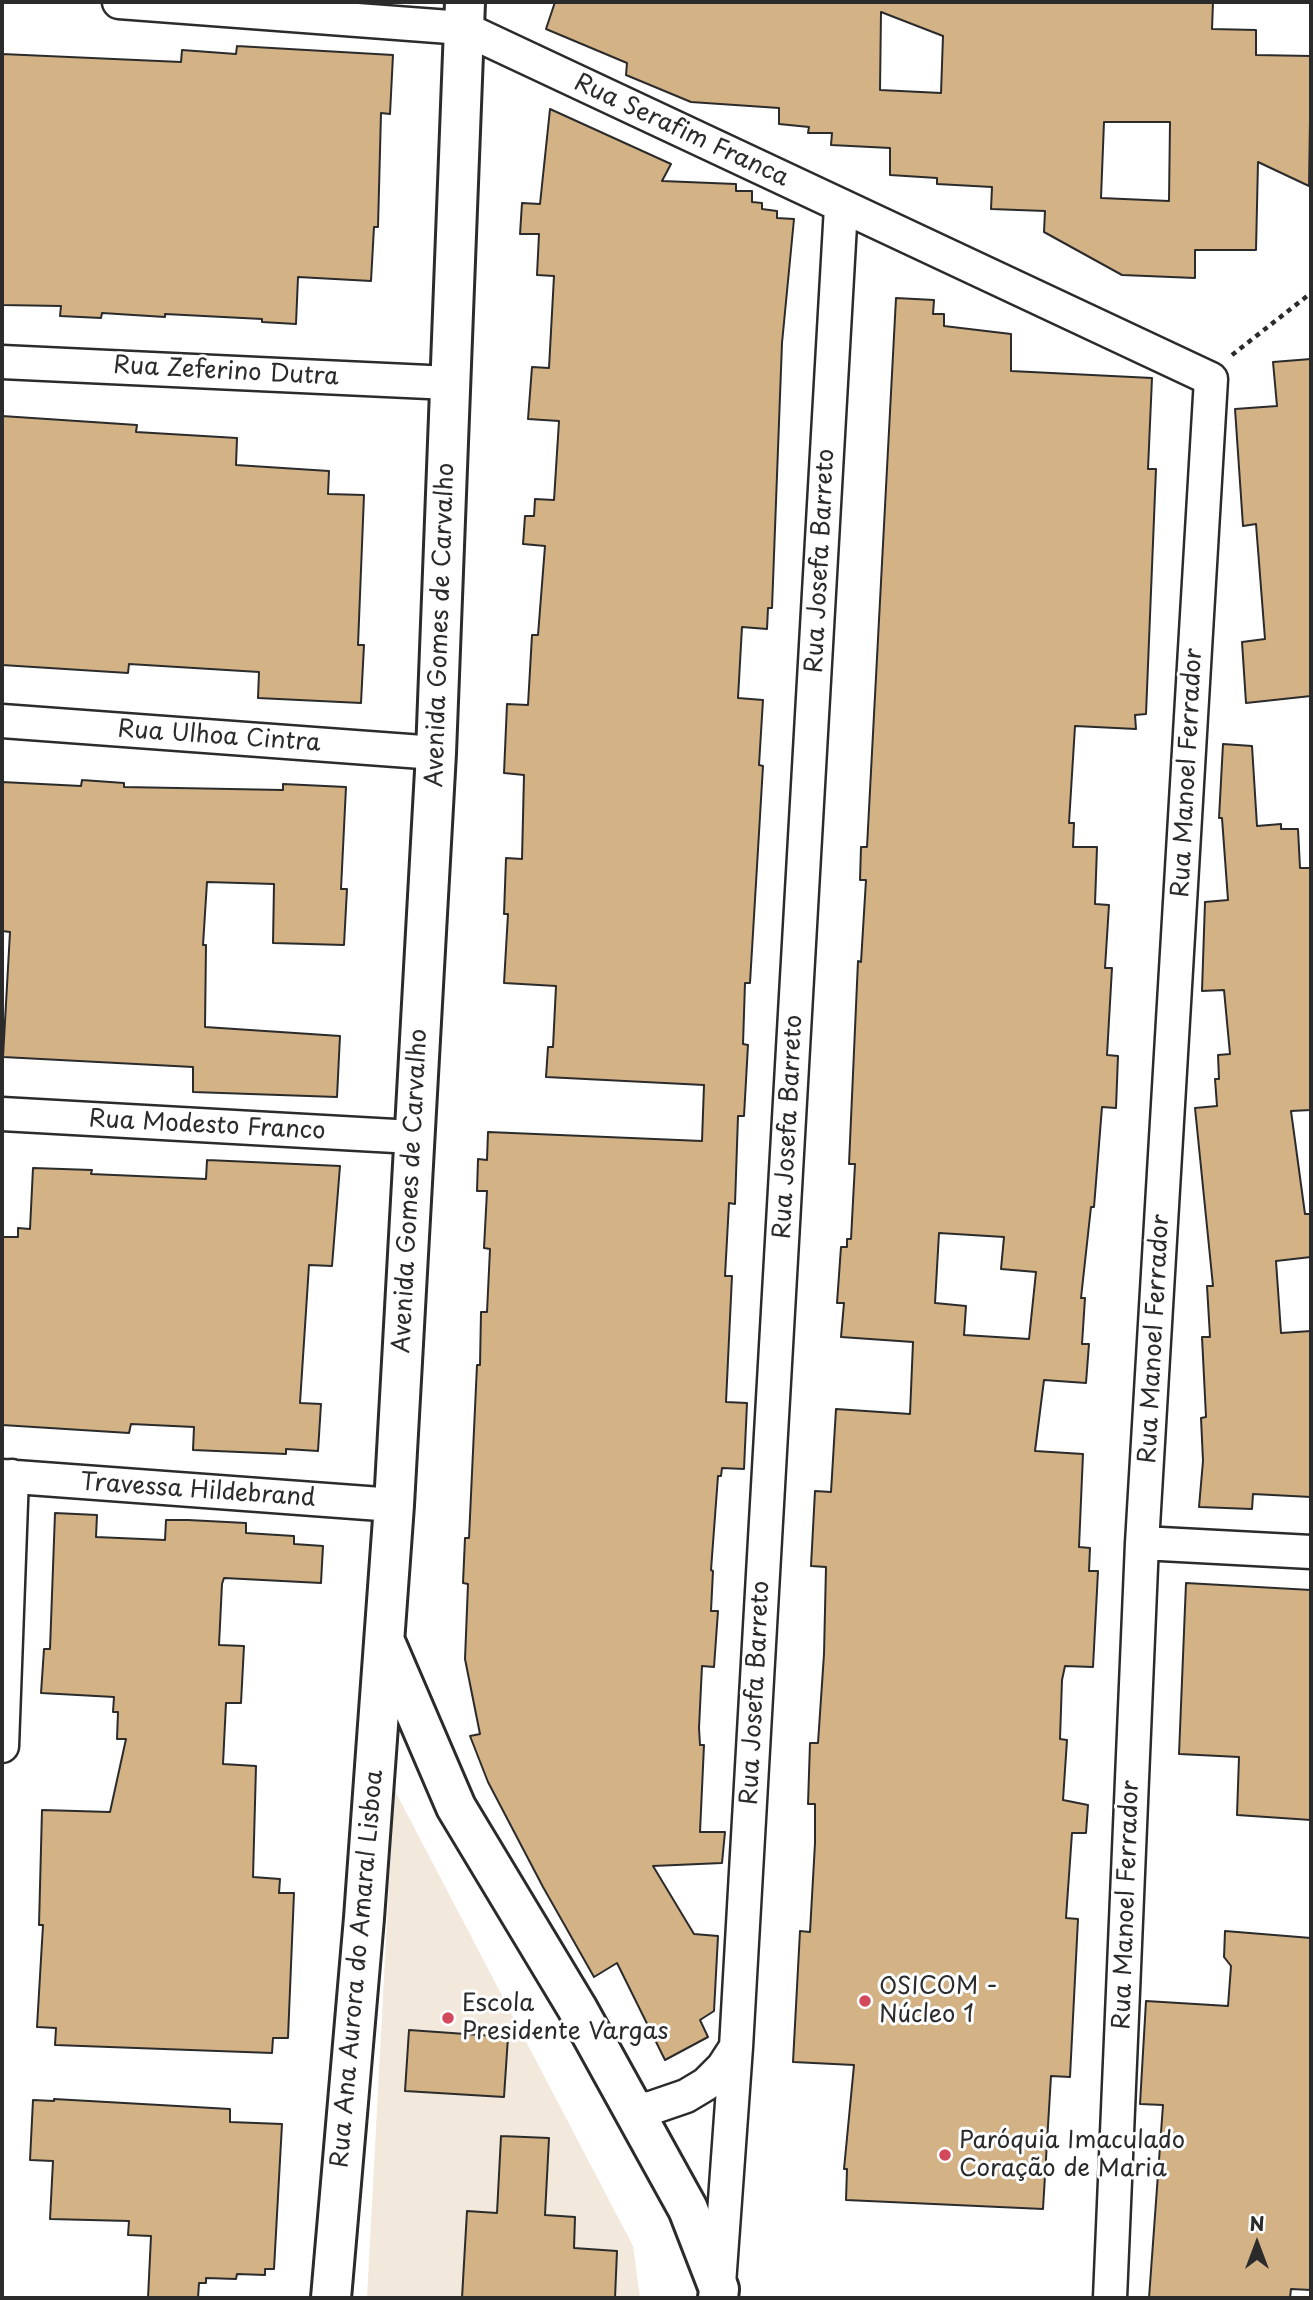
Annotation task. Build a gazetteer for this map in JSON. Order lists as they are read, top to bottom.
{
  "streets": {
    "street": [
      "Rua Serafim Franca",
      "Rua Zeferino Dutra",
      "Rua Josefa Barreto",
      "Avenida Gomes de Carvalho",
      "Rua Ulhoa Cintra",
      "Rua Manoel Ferrador",
      "Rua Modesto Franco",
      "Travessa Hildebrand",
      "Rua Ana Aurora do Amaral Lisboa"
    ]
  },
  "crossings": [
    ["Rua Serafim Franca", "Rua Josefa Barreto"],
    ["Rua Serafim Franca", "Avenida Gomes de Carvalho"],
    ["Rua Serafim Franca", "Rua Manoel Ferrador"],
    ["Rua Zeferino Dutra", "Avenida Gomes de Carvalho"],
    ["Rua Josefa Barreto", "Avenida Gomes de Carvalho"],
    ["Avenida Gomes de Carvalho", "Rua Ulhoa Cintra"],
    ["Avenida Gomes de Carvalho", "Rua Modesto Franco"],
    ["Avenida Gomes de Carvalho", "Travessa Hildebrand"],
    ["Avenida Gomes de Carvalho", "Rua Ana Aurora do Amaral Lisboa"]
  ],
  "places": ["OSICOM - Núcleo 1", "Escola Presidente Vargas", "Paróquia Imaculado Coração de Maria"],
  "north": "top"
}
